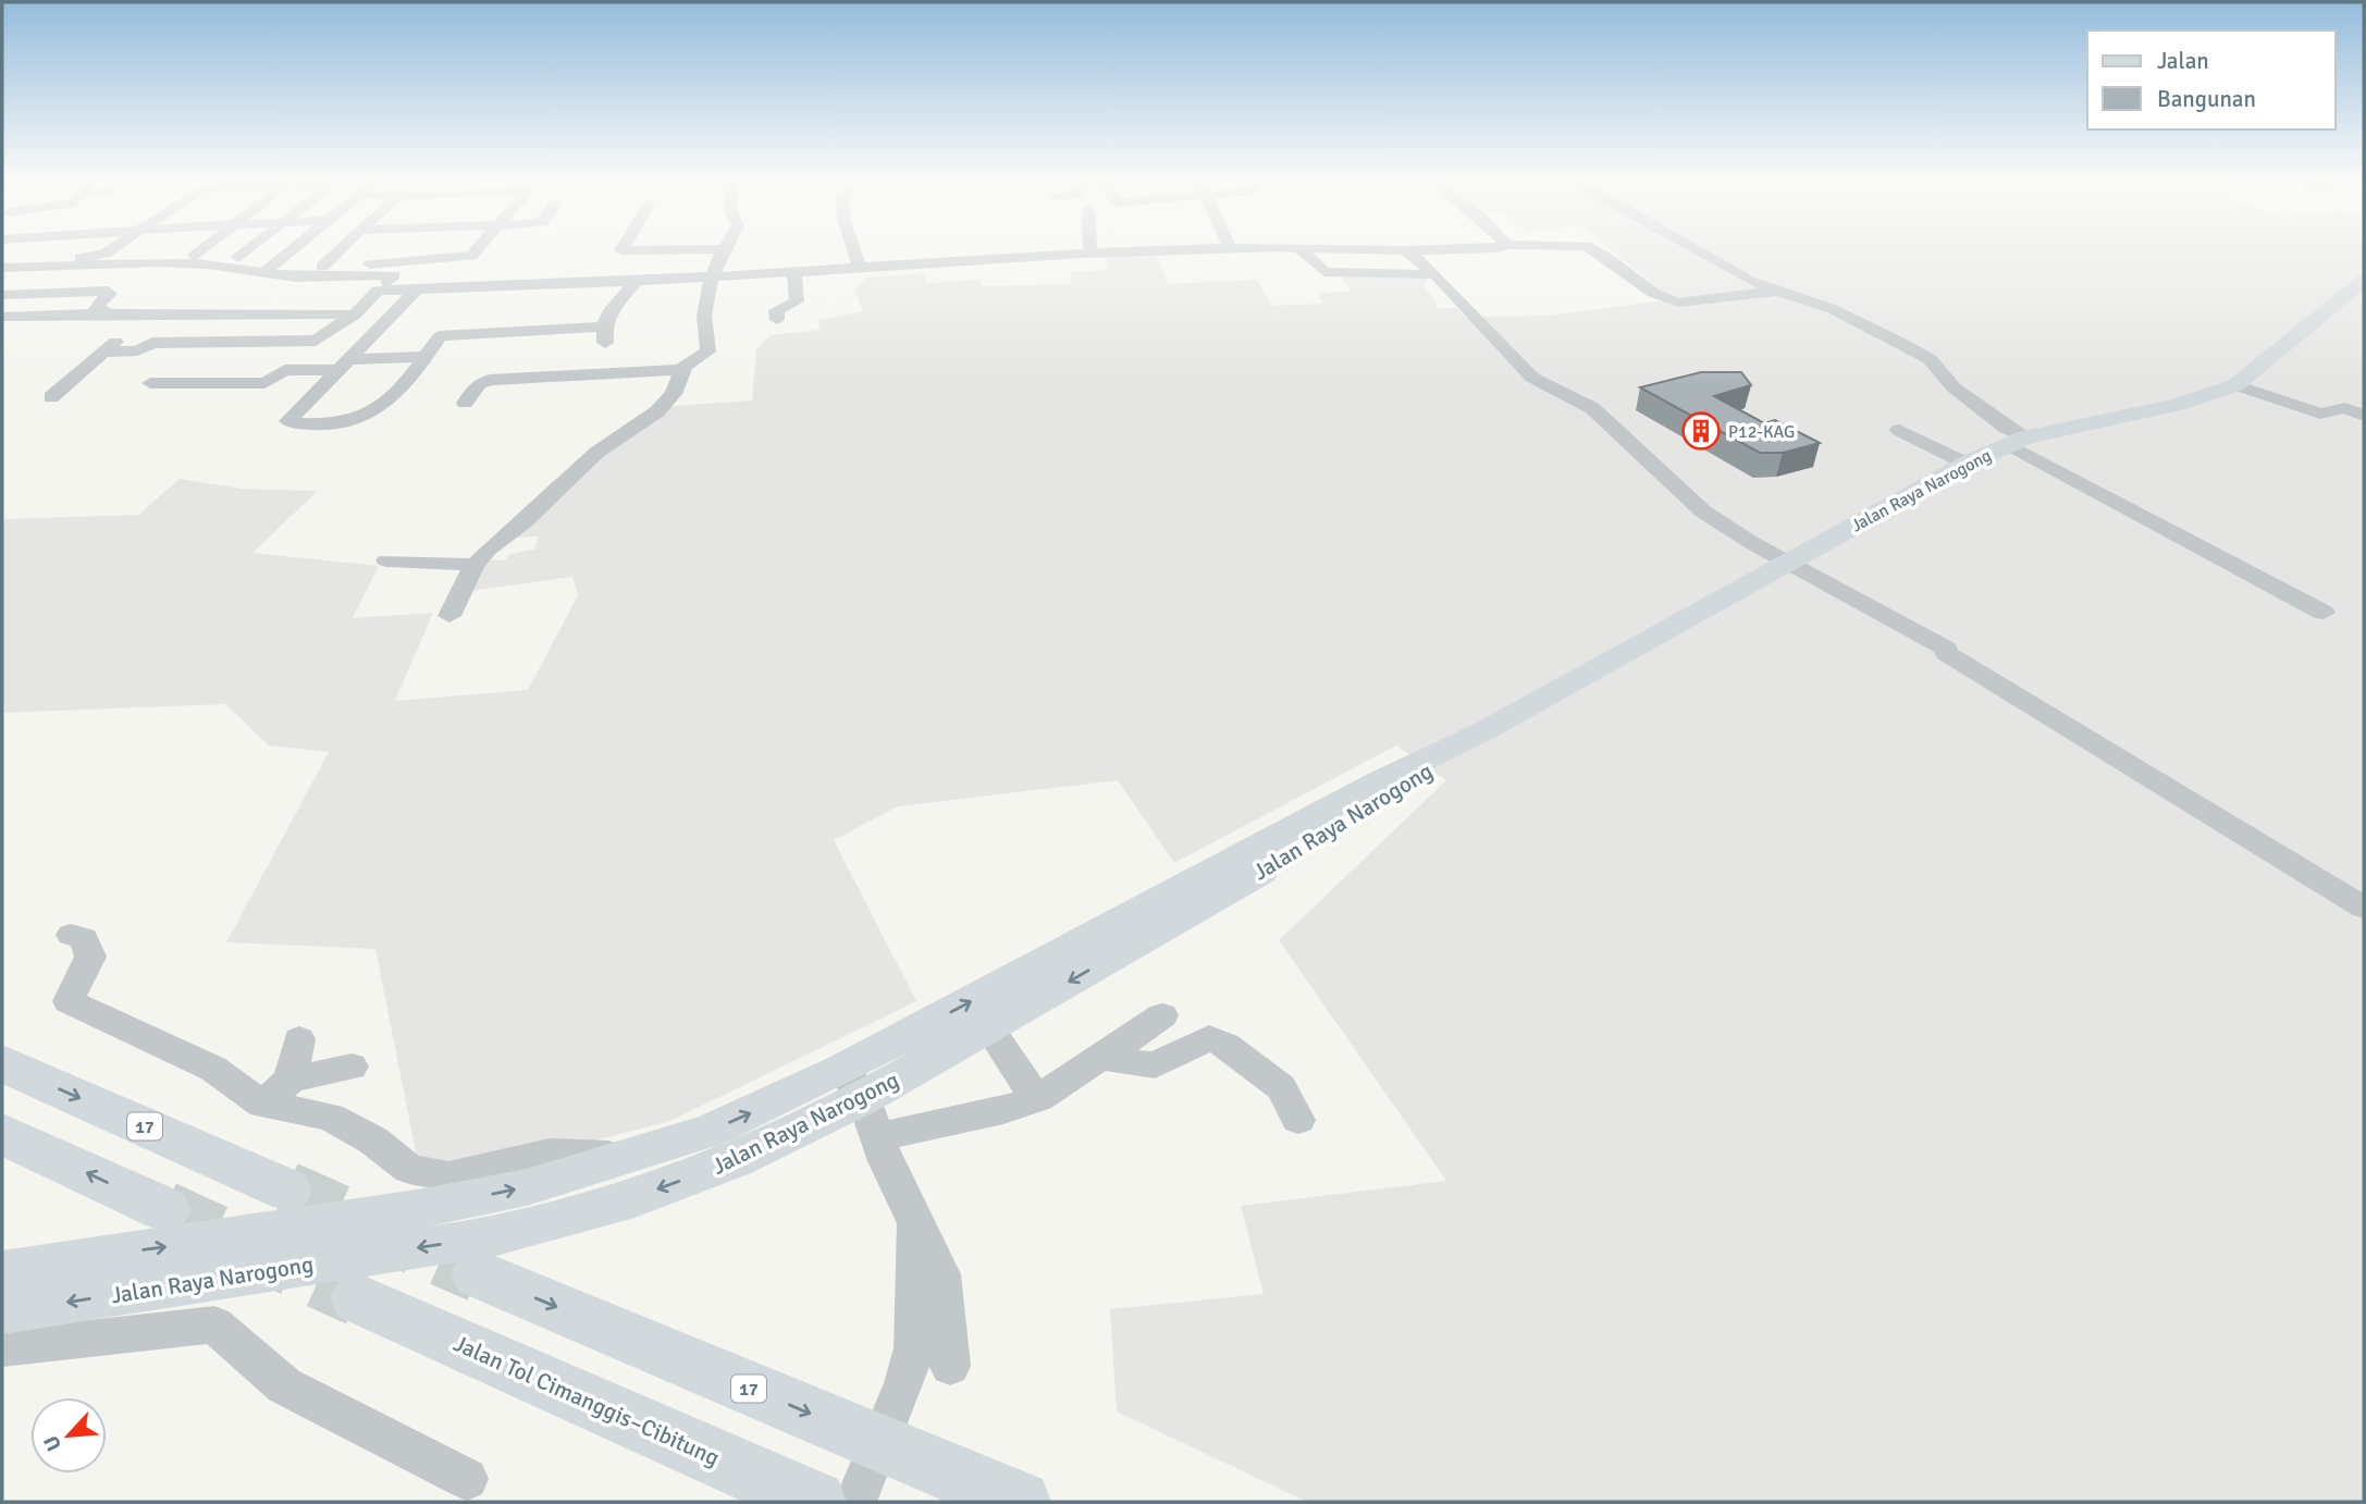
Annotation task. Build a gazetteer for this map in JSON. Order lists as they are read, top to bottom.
{
  "streets": {
    "highway": ["17", "Jalan Tol Cimanggis–Cibitung"],
    "main road": ["Jalan Raya Narogong"]
  },
  "places": {
    "building": ["P12-KAG"]
  },
  "legend": ["Jalan", "Bangunan"],
  "north": "bottom left"
}
